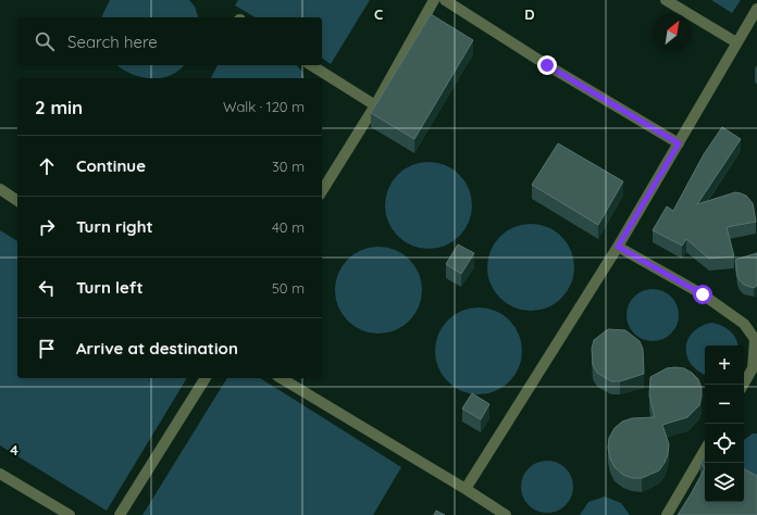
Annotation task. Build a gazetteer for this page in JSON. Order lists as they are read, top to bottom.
{
  "north": "top right",
  "page": {
    "search": "Search here",
    "heading": ["2 min", "Walk · 120 m"],
    "list": [
      ["Continue", "30 m"],
      ["Turn right", "40 m"],
      ["Turn left", "50 m"],
      "Arrive at destination"
    ],
    "map_buttons": ["+", "−"]
  },
  "grid": {
    "columns": ["C", "D"],
    "rows": ["4"]
  }
}
